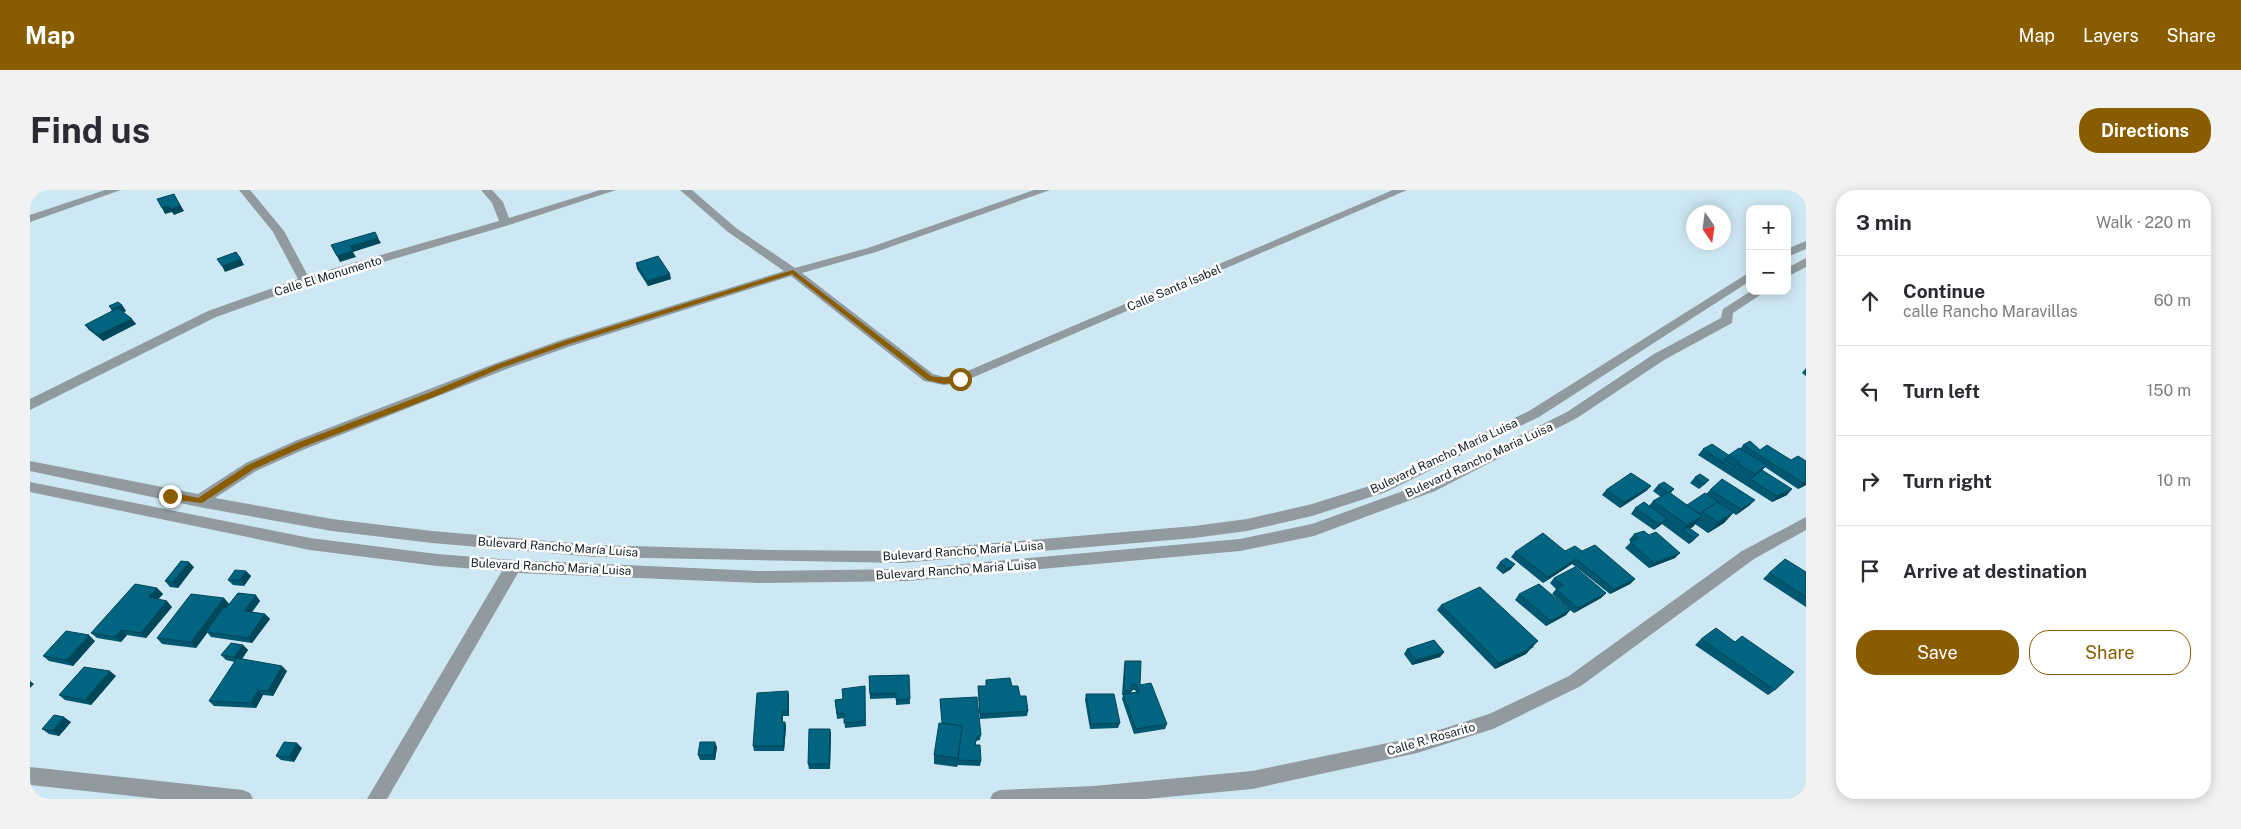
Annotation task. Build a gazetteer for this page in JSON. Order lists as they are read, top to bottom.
{
  "streets": {
    "street": [
      "Calle El Monumento",
      "Calle Santa Isabel",
      "Bulevard Rancho María Luisa",
      "Bulevard Rancho Maria Luisa",
      "Calle R. Rosarito"
    ]
  },
  "north": "bottom",
  "page": {
    "header": "Map",
    "nav": ["Map", "Layers", "Share"],
    "buttons": [
      "Directions",
      ["Save", "Share"]
    ],
    "title": "Find us",
    "heading": ["3 min", "Walk · 220 m"],
    "map_buttons": ["+", "−"],
    "list": [
      ["Continue", "calle Rancho Maravillas", "60 m"],
      ["Turn left", "150 m"],
      ["Turn right", "10 m"],
      "Arrive at destination"
    ]
  }
}
